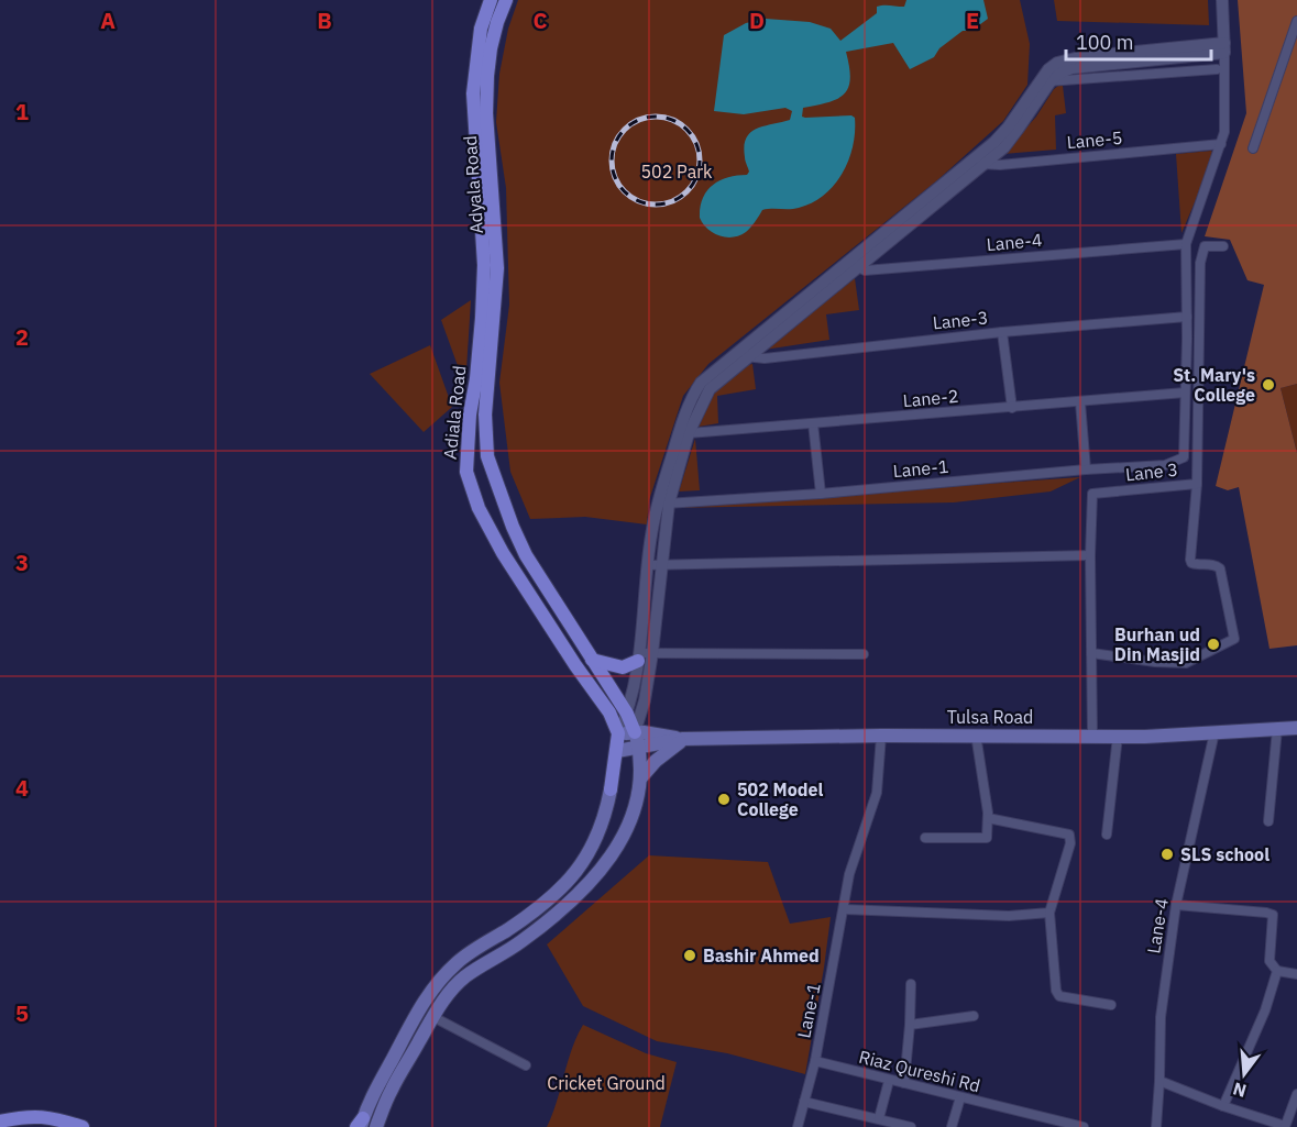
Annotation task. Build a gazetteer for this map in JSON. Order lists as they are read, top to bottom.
{
  "streets": {
    "main road": ["Adyala Road", "Adiala Road", "Tulsa Road"],
    "street": [
      "Lane-5",
      "Lane-4",
      "Lane-3",
      "Lane-2",
      "Lane-1",
      "Lane 3",
      "Riaz Qureshi Rd"
    ]
  },
  "crossings": [
    ["Adyala Road", "Adiala Road"],
    ["Lane-4", "Tulsa Road"],
    ["Lane-2", "Lane-1"],
    ["Adiala Road", "Tulsa Road"],
    ["Lane-1", "Tulsa Road"],
    ["Lane-1", "Riaz Qureshi Rd"],
    ["Lane 3", "Tulsa Road"]
  ],
  "parks": ["502 Park", "Cricket Ground"],
  "places": [
    "St. Mary's College",
    "Burhan ud Din Masjid",
    "502 Model College",
    "SLS school",
    "Bashir Ahmed"
  ],
  "scale_bar": "100 m",
  "north": "bottom",
  "grid": {
    "columns": [
      "A",
      "B",
      "C",
      "D",
      "E"
    ],
    "rows": [
      "1",
      "2",
      "3",
      "4",
      "5"
    ]
  }
}
